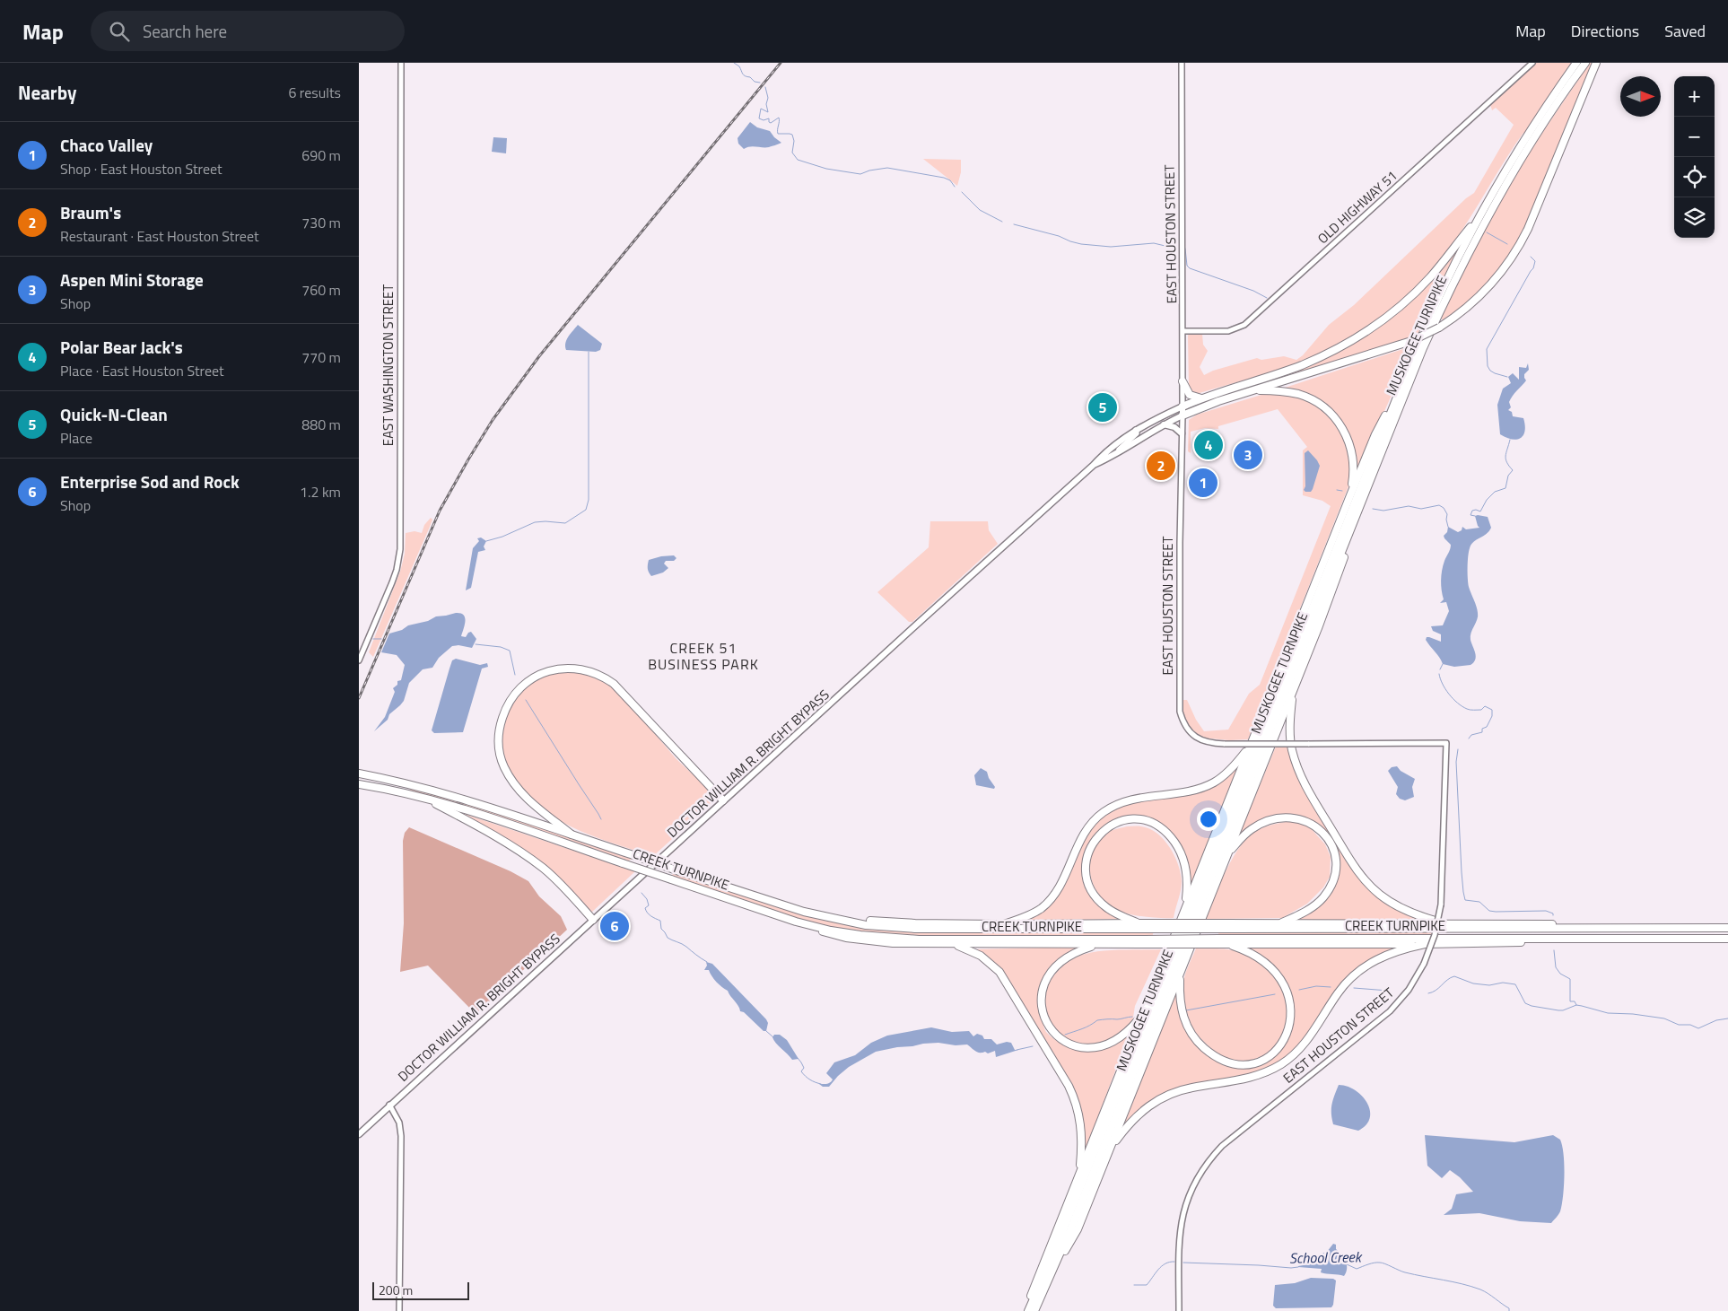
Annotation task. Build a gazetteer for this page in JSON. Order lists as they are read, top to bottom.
{
  "streets": {
    "highway": ["MUSKOGEE TURNPIKE", "CREEK TURNPIKE"],
    "main road": ["DOCTOR WILLIAM R. BRIGHT BYPASS"],
    "street": ["OLD HIGHWAY 51", "EAST HOUSTON STREET", "EAST WASHINGTON STREET"]
  },
  "crossings": [
    ["OLD HIGHWAY 51", "EAST HOUSTON STREET"],
    ["EAST HOUSTON STREET", "DOCTOR WILLIAM R. BRIGHT BYPASS"]
  ],
  "districts": ["CREEK 51 BUSINESS PARK"],
  "water": ["School Creek"],
  "scale_bar": "200 m",
  "north": "right",
  "page": {
    "header": "Map",
    "search": "Search here",
    "nav": ["Map", "Directions", "Saved"],
    "heading": ["Nearby", "6 results"],
    "map_buttons": ["+", "−"],
    "list": [
      {
        "mark": "1",
        "name": "Chaco Valley",
        "note": "Shop · East Houston Street",
        "value": "690 m"
      },
      {
        "mark": "2",
        "name": "Braum's",
        "note": "Restaurant · East Houston Street",
        "value": "730 m"
      },
      {
        "mark": "3",
        "name": "Aspen Mini Storage",
        "note": "Shop",
        "value": "760 m"
      },
      {
        "mark": "4",
        "name": "Polar Bear Jack's",
        "note": "Place · East Houston Street",
        "value": "770 m"
      },
      {
        "mark": "5",
        "name": "Quick-N-Clean",
        "note": "Place",
        "value": "880 m"
      },
      {
        "mark": "6",
        "name": "Enterprise Sod and Rock",
        "note": "Shop",
        "value": "1.2 km"
      }
    ],
    "pins": [
      "5",
      "4",
      "3",
      "2",
      "1",
      "6"
    ],
    "scale": "200 m"
  }
}
